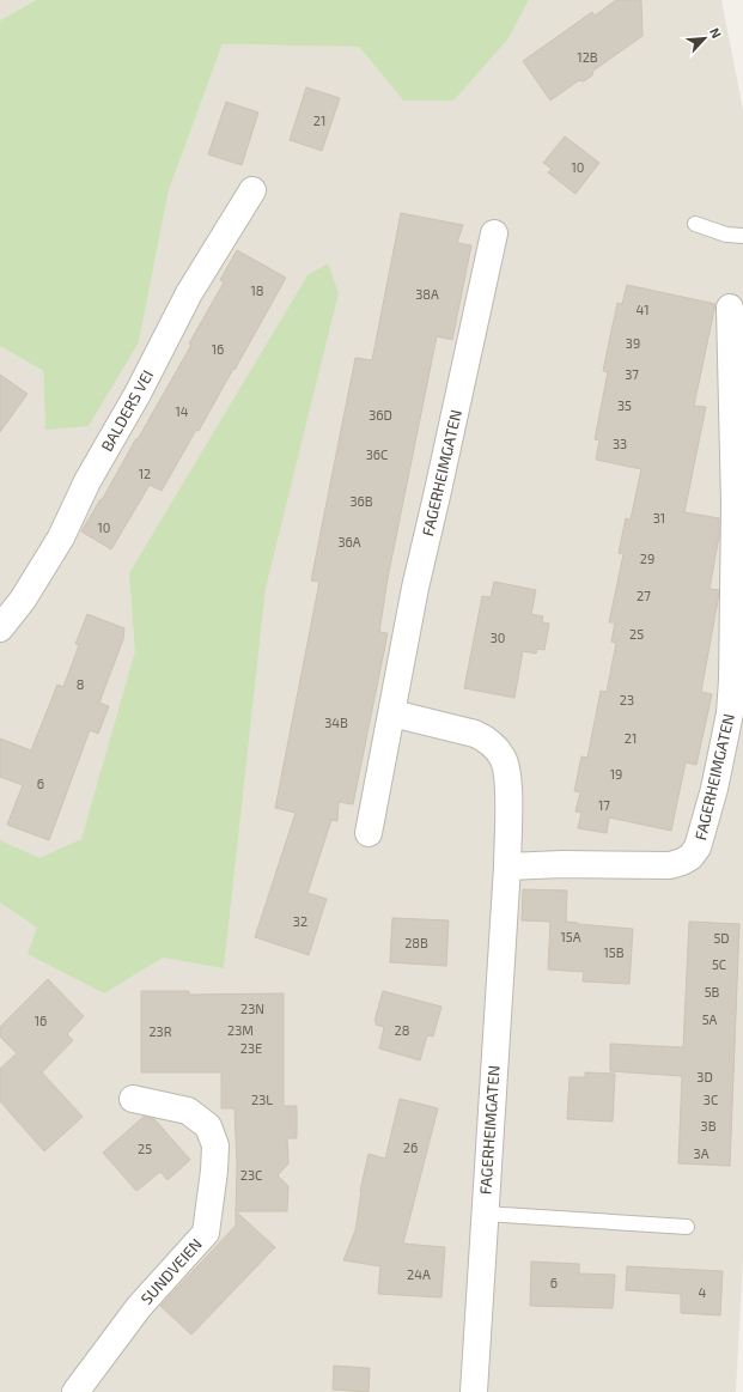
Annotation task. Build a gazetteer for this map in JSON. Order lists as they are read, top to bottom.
{
  "streets": {
    "street": ["BALDERS VEI", "FAGERHEIMGATEN", "SUNDVEIEN"]
  },
  "house_numbers": [
    "12B",
    "21",
    "10",
    "18",
    "38A",
    "41",
    "39",
    "16",
    "37",
    "35",
    "14",
    "36D",
    "33",
    "36C",
    "12",
    "36B",
    "31",
    "10",
    "36A",
    "29",
    "27",
    "25",
    "30",
    "8",
    "23",
    "34B",
    "21",
    "19",
    "6",
    "17",
    "32",
    "15A",
    "5D",
    "28B",
    "15B",
    "5C",
    "5B",
    "23N",
    "5A",
    "16",
    "23M",
    "28",
    "23R",
    "23E",
    "3D",
    "23L",
    "3C",
    "3B",
    "26",
    "25",
    "3A",
    "23C",
    "24A",
    "6",
    "4"
  ],
  "north": "top right"
}
